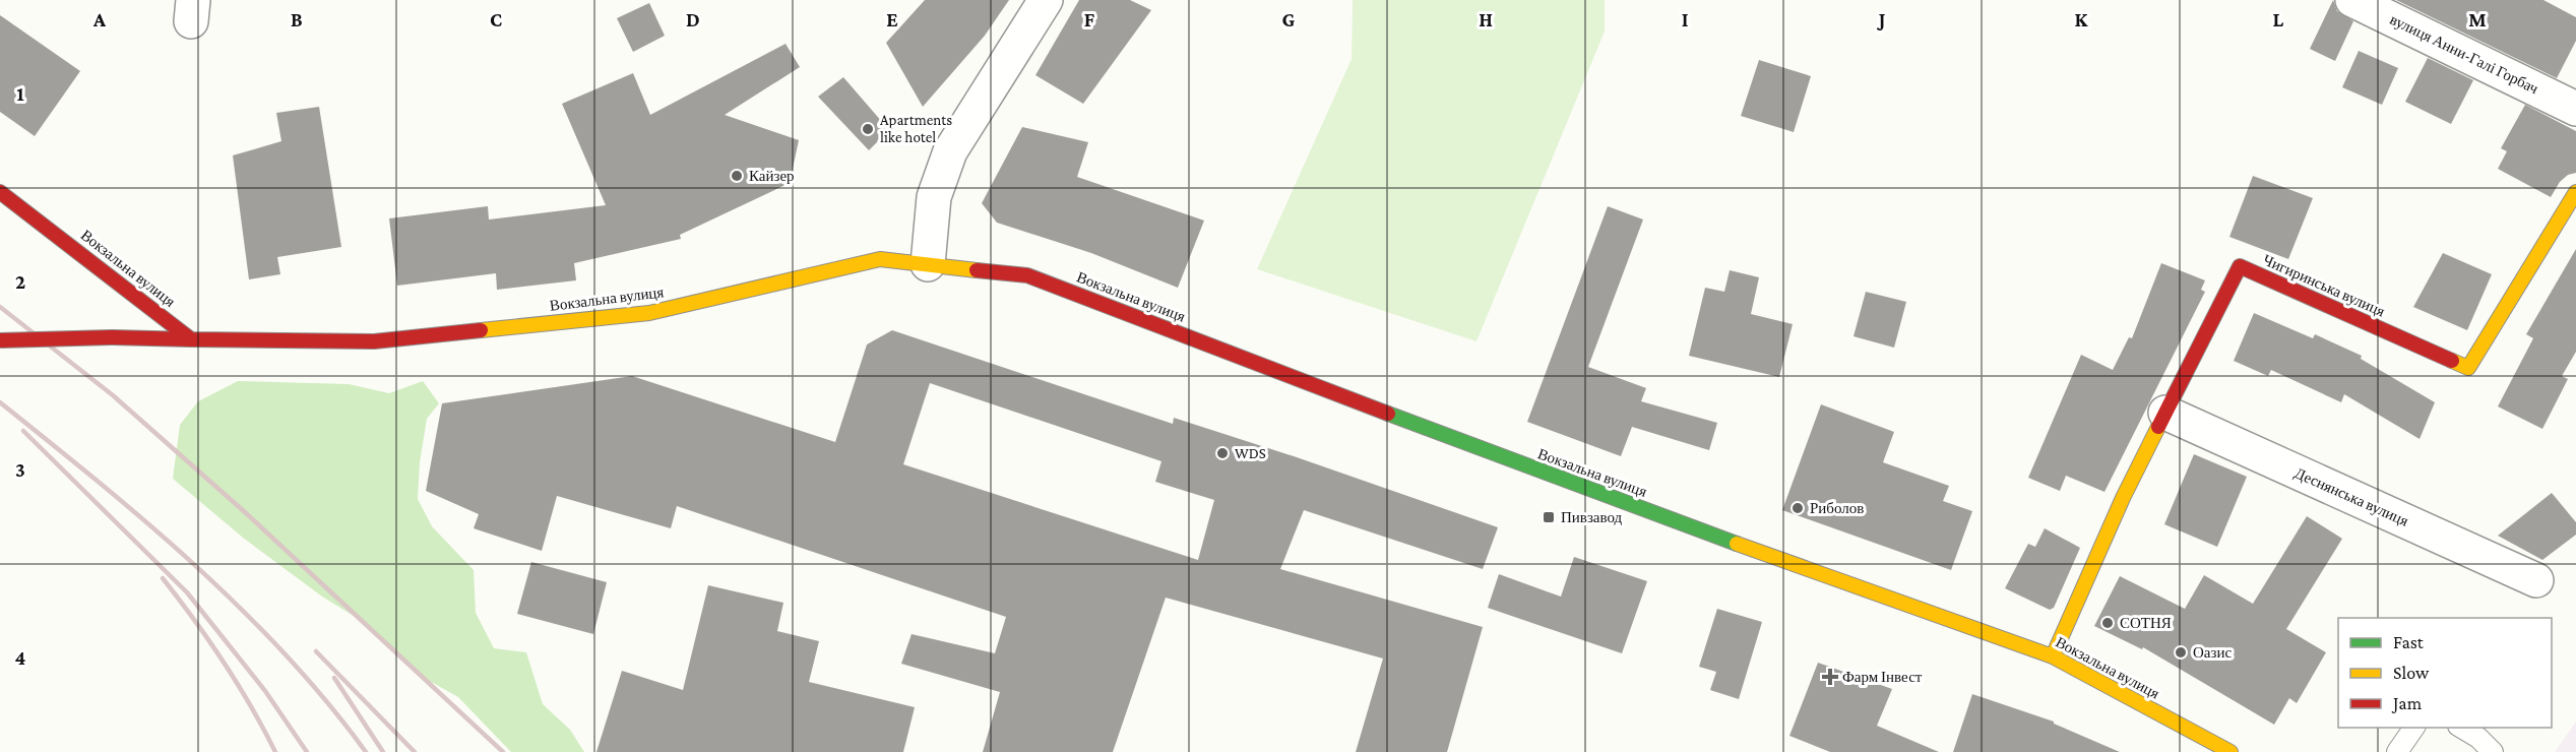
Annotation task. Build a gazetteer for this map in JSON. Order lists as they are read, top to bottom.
{
  "streets": {
    "main road": ["Вокзальна вулиця", "Чигиринська вулиця"],
    "street": ["вулиця Анни-Галі Горбач", "Деснянська вулиця"]
  },
  "crossings": [
    ["Вокзальна вулиця", "Чигиринська вулиця"],
    ["Чигиринська вулиця", "Деснянська вулиця"]
  ],
  "places": {
    "other": [
      "Apartments like hotel",
      "Кайзер",
      "WDS",
      "Риболов",
      "СОТНЯ",
      "Оазис"
    ],
    "transit": ["Пивзавод"],
    "health": ["Фарм Інвест"]
  },
  "legend": ["Fast", "Slow", "Jam"],
  "grid": {
    "columns": [
      "A",
      "B",
      "C",
      "D",
      "E",
      "F",
      "G",
      "H",
      "I",
      "J",
      "K",
      "L",
      "M"
    ],
    "rows": [
      "1",
      "2",
      "3",
      "4"
    ]
  }
}
